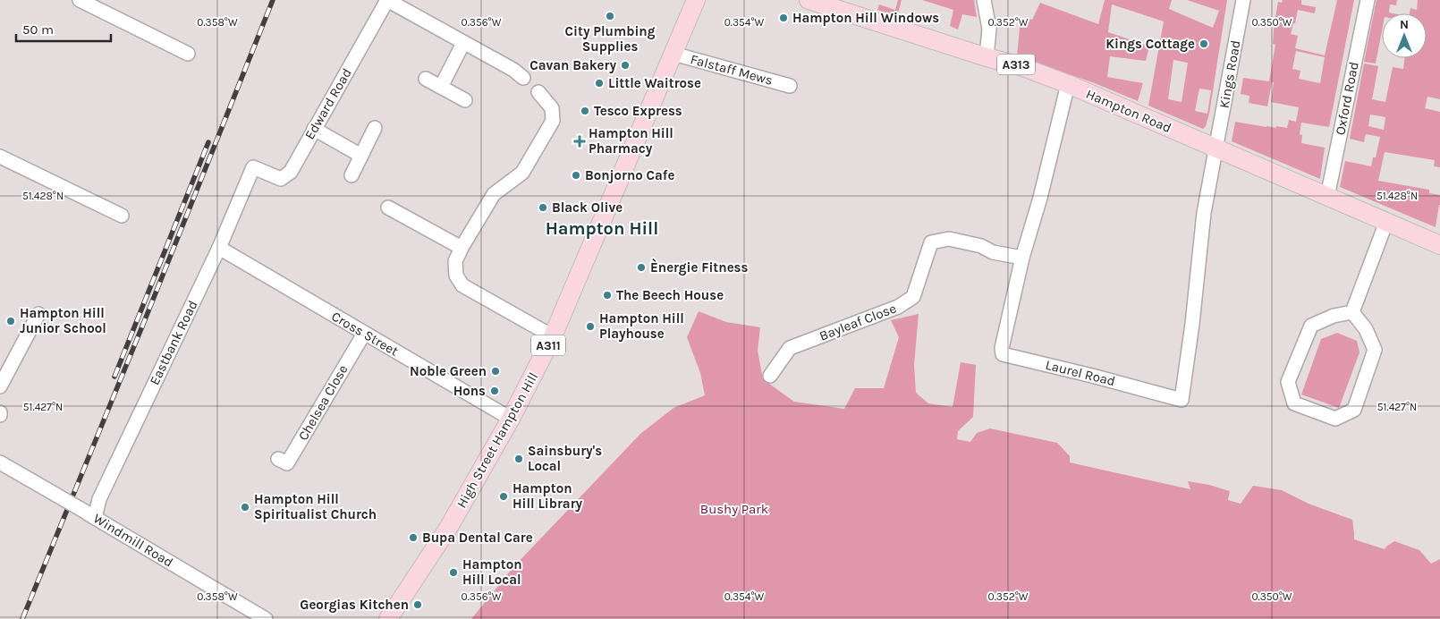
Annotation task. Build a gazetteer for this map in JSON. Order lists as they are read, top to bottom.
{
  "streets": {
    "main road": [
      "A313",
      "Hampton Road",
      "A311",
      "High Street Hampton Hill"
    ],
    "street": [
      "Falstaff Mews",
      "Kings Road",
      "Oxford Road",
      "Edward Road",
      "Bayleaf Close",
      "Cross Street",
      "Eastbank Road",
      "Laurel Road",
      "Chelsea Close",
      "Windmill Road"
    ]
  },
  "crossings": [
    ["Falstaff Mews", "A311"],
    ["Falstaff Mews", "High Street Hampton Hill"],
    ["Kings Road", "Hampton Road"],
    ["Kings Road", "Laurel Road"],
    ["Oxford Road", "Hampton Road"],
    ["Edward Road", "Eastbank Road"],
    ["Hampton Road", "Laurel Road"],
    ["Bayleaf Close", "Laurel Road"],
    ["Cross Street", "Eastbank Road"],
    ["Cross Street", "Chelsea Close"],
    ["Cross Street", "High Street Hampton Hill"],
    ["Eastbank Road", "Windmill Road"],
    ["A311", "High Street Hampton Hill"]
  ],
  "districts": ["Hampton Hill"],
  "parks": ["Bushy Park"],
  "places": {
    "other": [
      "City Plumbing Supplies",
      "Hampton Hill Windows",
      "Kings Cottage",
      "Cavan Bakery",
      "Little Waitrose",
      "Tesco Express",
      "Bonjorno Cafe",
      "Black Olive",
      "Ènergie Fitness",
      "The Beech House",
      "Hampton Hill Junior School",
      "Hampton Hill Playhouse",
      "Noble Green",
      "Hons",
      "Sainsbury's Local",
      "Hampton Hill Library",
      "Hampton Hill Spiritualist Church",
      "Bupa Dental Care",
      "Hampton Hill Local",
      "Georgias Kitchen"
    ],
    "health": ["Hampton Hill Pharmacy"]
  },
  "scale_bar": "50 m",
  "north": "top",
  "coordinates": [
    "0.358°W",
    "0.356°W",
    "0.354°W",
    "0.352°W",
    "0.350°W",
    "51.428°N",
    "51.427°N"
  ]
}
